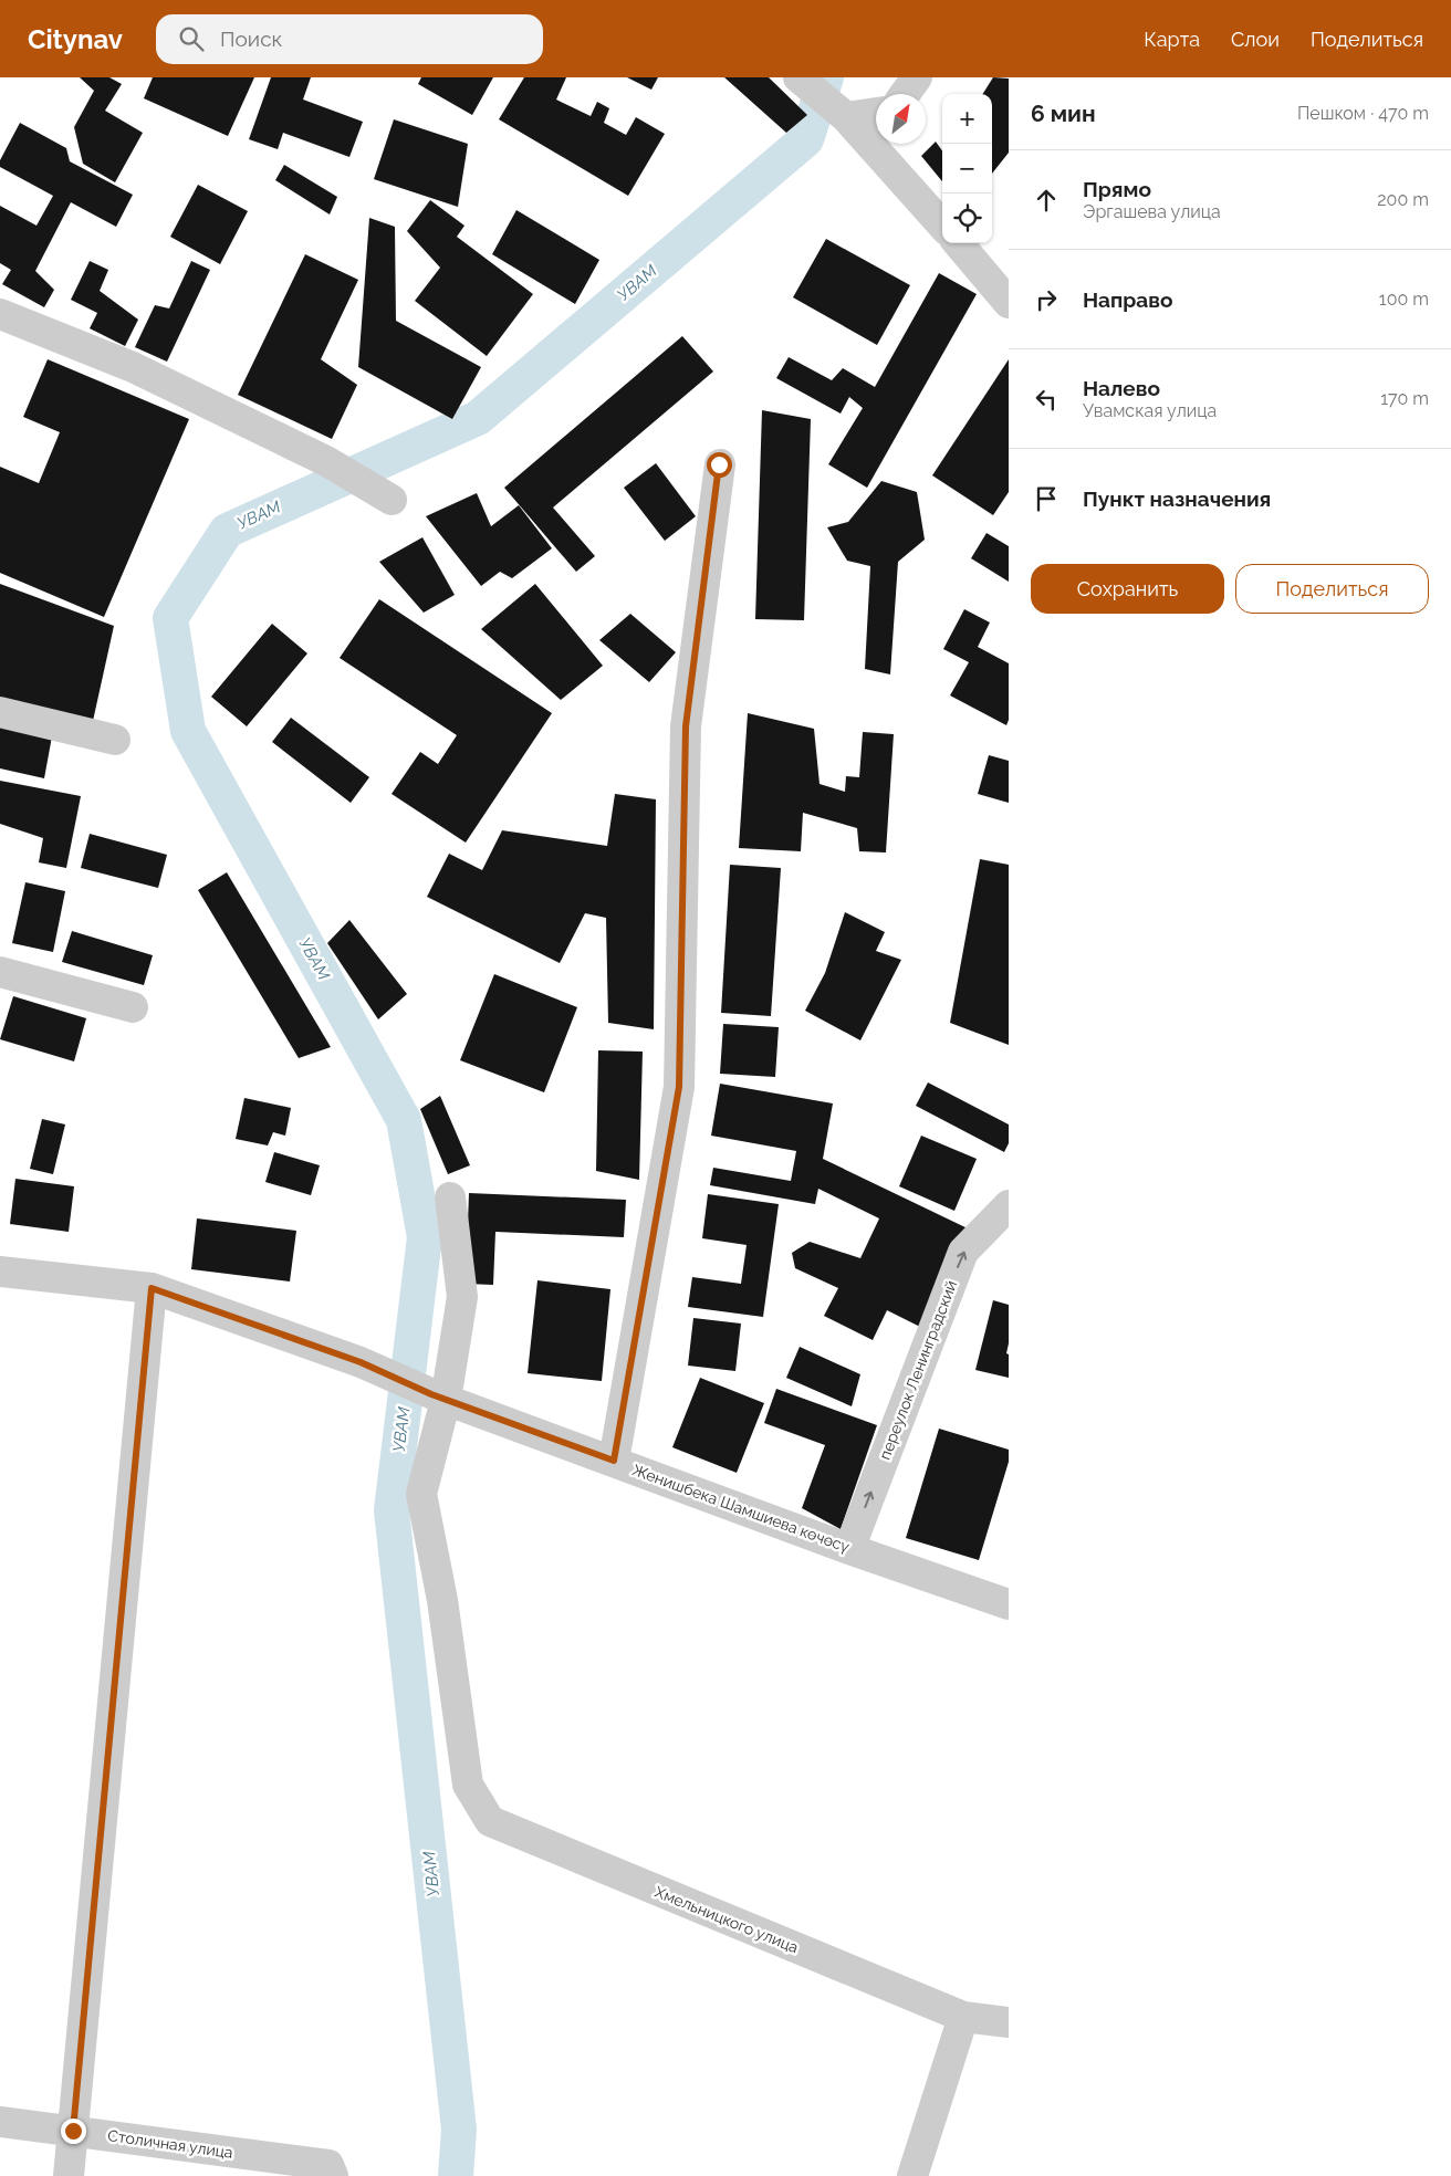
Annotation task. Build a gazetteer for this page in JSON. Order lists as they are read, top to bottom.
{
  "streets": {
    "street": [
      "переулок Ленинградский",
      "Женишбека Шамшиева көчөсү",
      "Хмельницкого улица",
      "Столичная улица"
    ]
  },
  "crossings": [
    ["переулок Ленинградский", "Женишбека Шамшиева көчөсү"],
    ["Женишбека Шамшиева көчөсү", "Хмельницкого улица"]
  ],
  "one_way": ["переулок Ленинградский"],
  "water": ["УВАМ"],
  "north": "top right",
  "page": {
    "header": "Citynav",
    "search": "Поиск",
    "nav": ["Карта", "Слои", "Поделиться"],
    "heading": ["6 мин", "Пешком · 470 m"],
    "map_buttons": ["+", "−"],
    "list": [
      ["Прямо", "Эргашева улица", "200 m"],
      ["Направо", "100 m"],
      ["Налево", "Увамская улица", "170 m"],
      "Пункт назначения"
    ],
    "buttons": ["Сохранить", "Поделиться"]
  }
}
